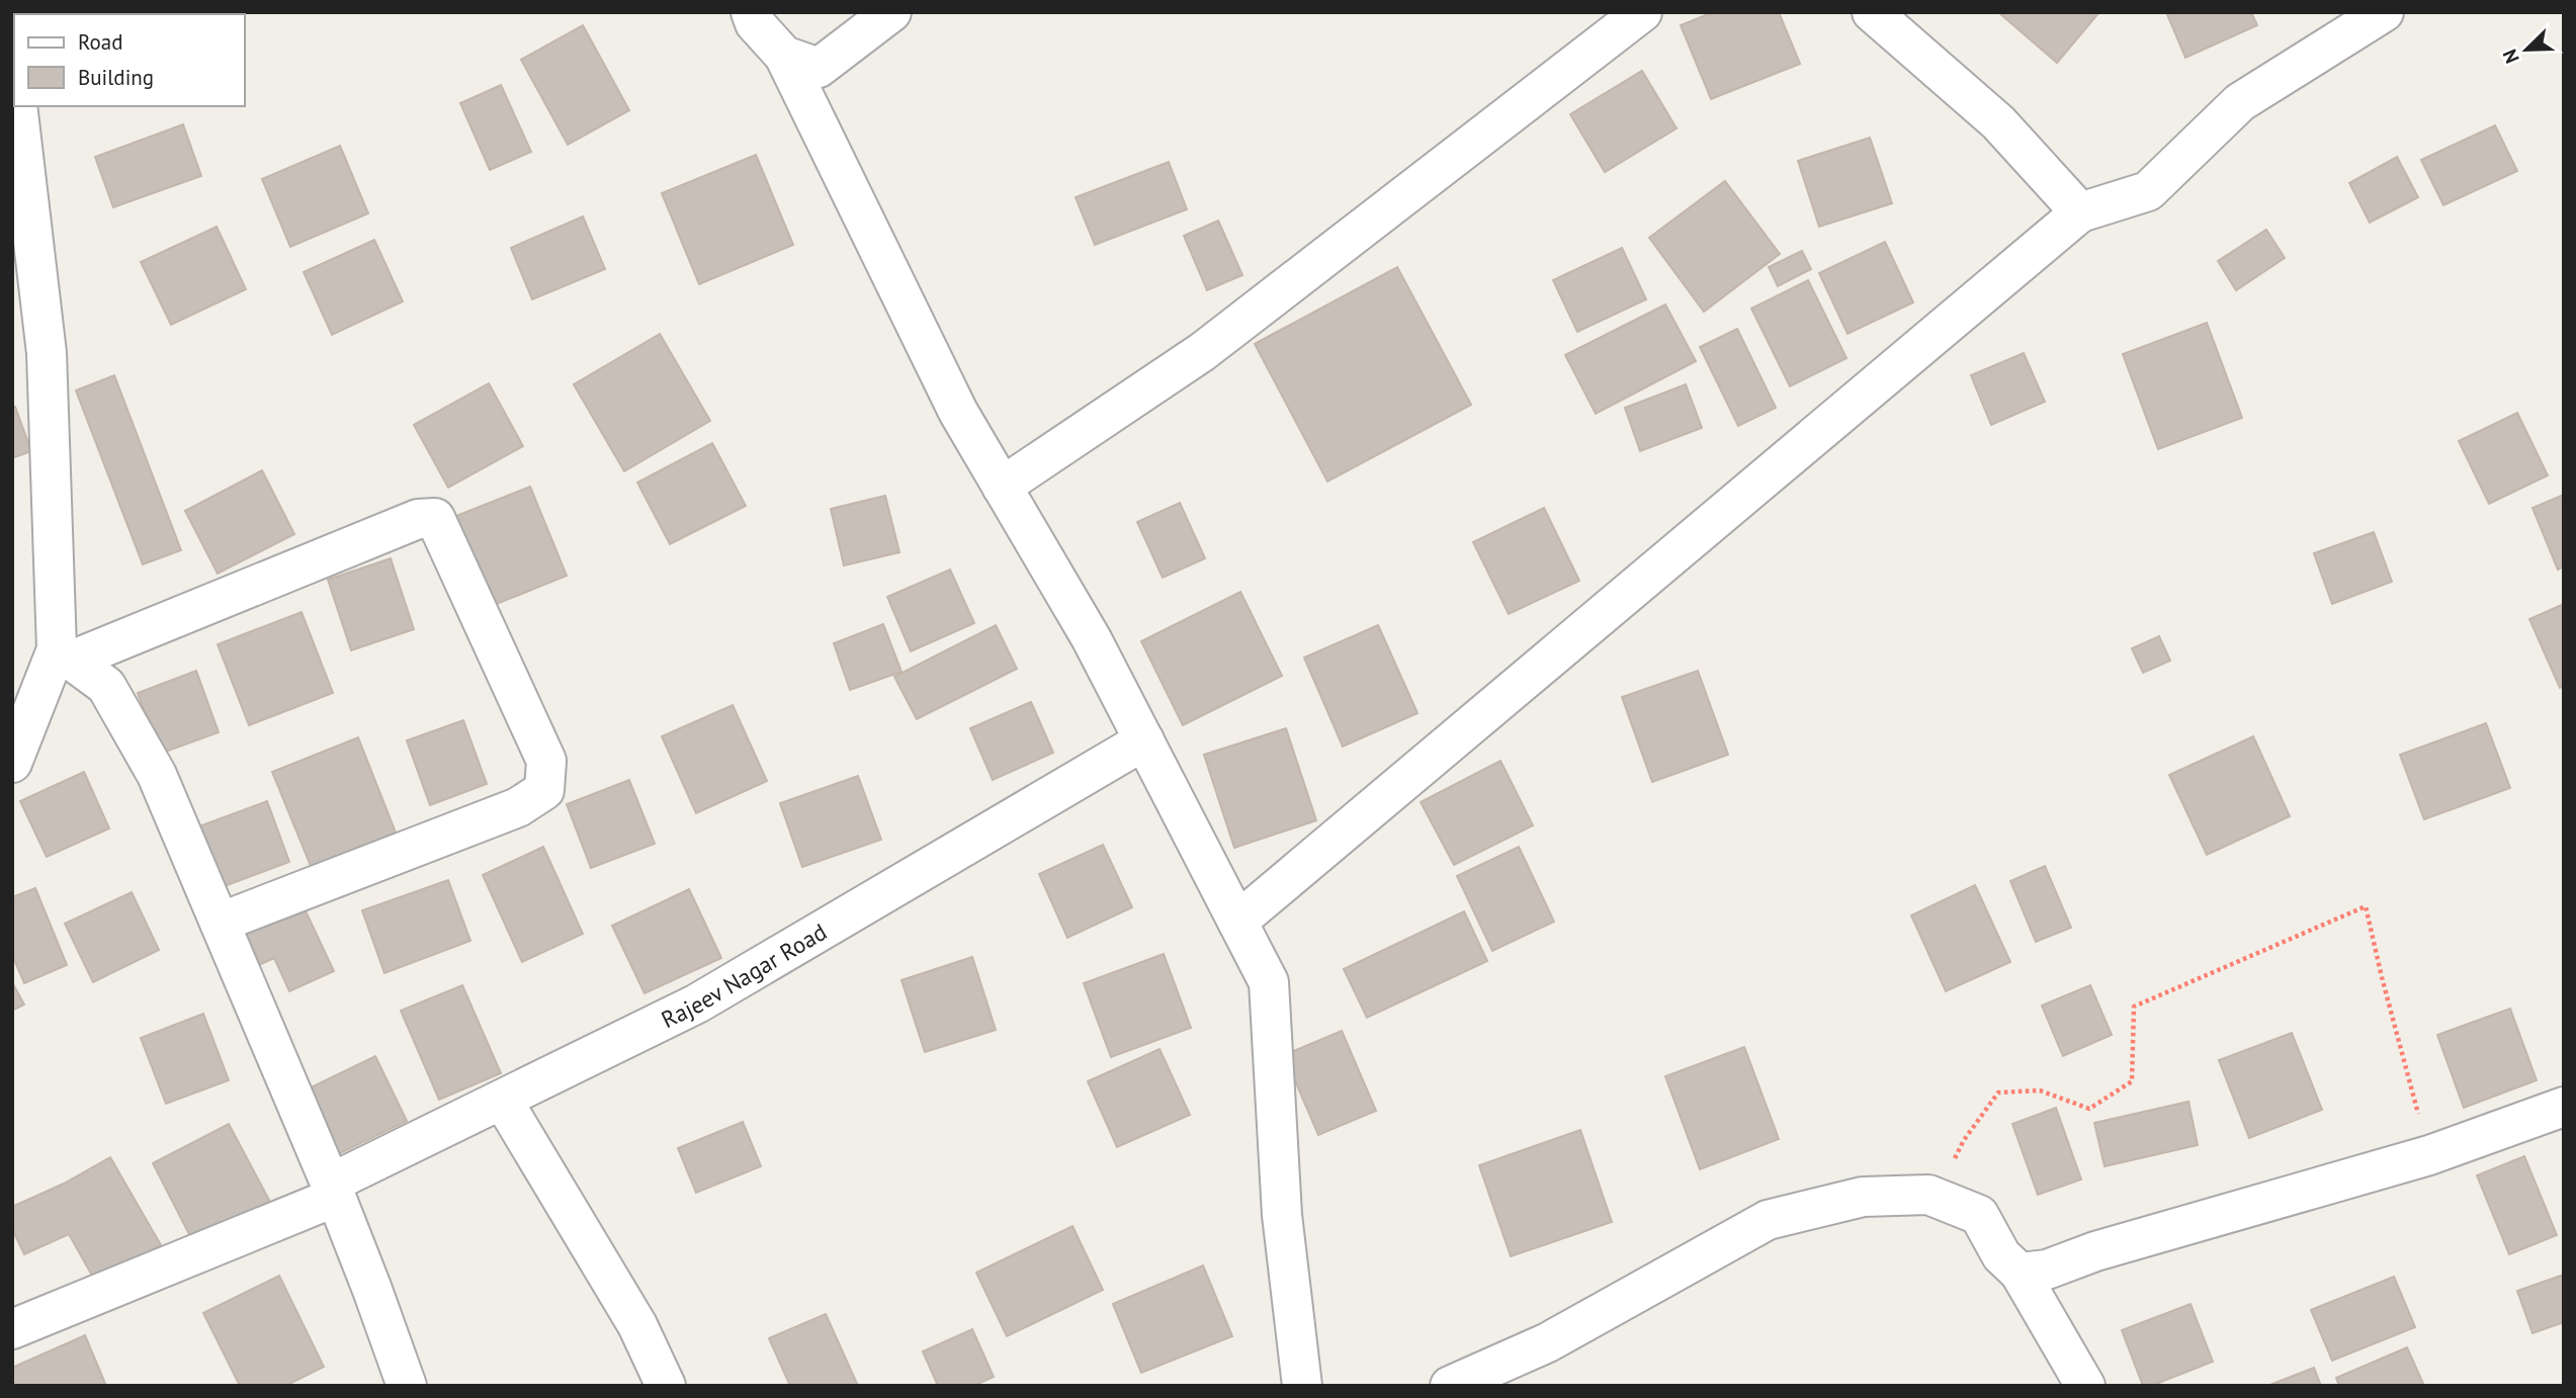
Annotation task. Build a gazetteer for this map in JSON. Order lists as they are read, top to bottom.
{
  "streets": {
    "street": ["Rajeev Nagar Road"]
  },
  "legend": ["Road", "Building"],
  "north": "bottom left"
}
